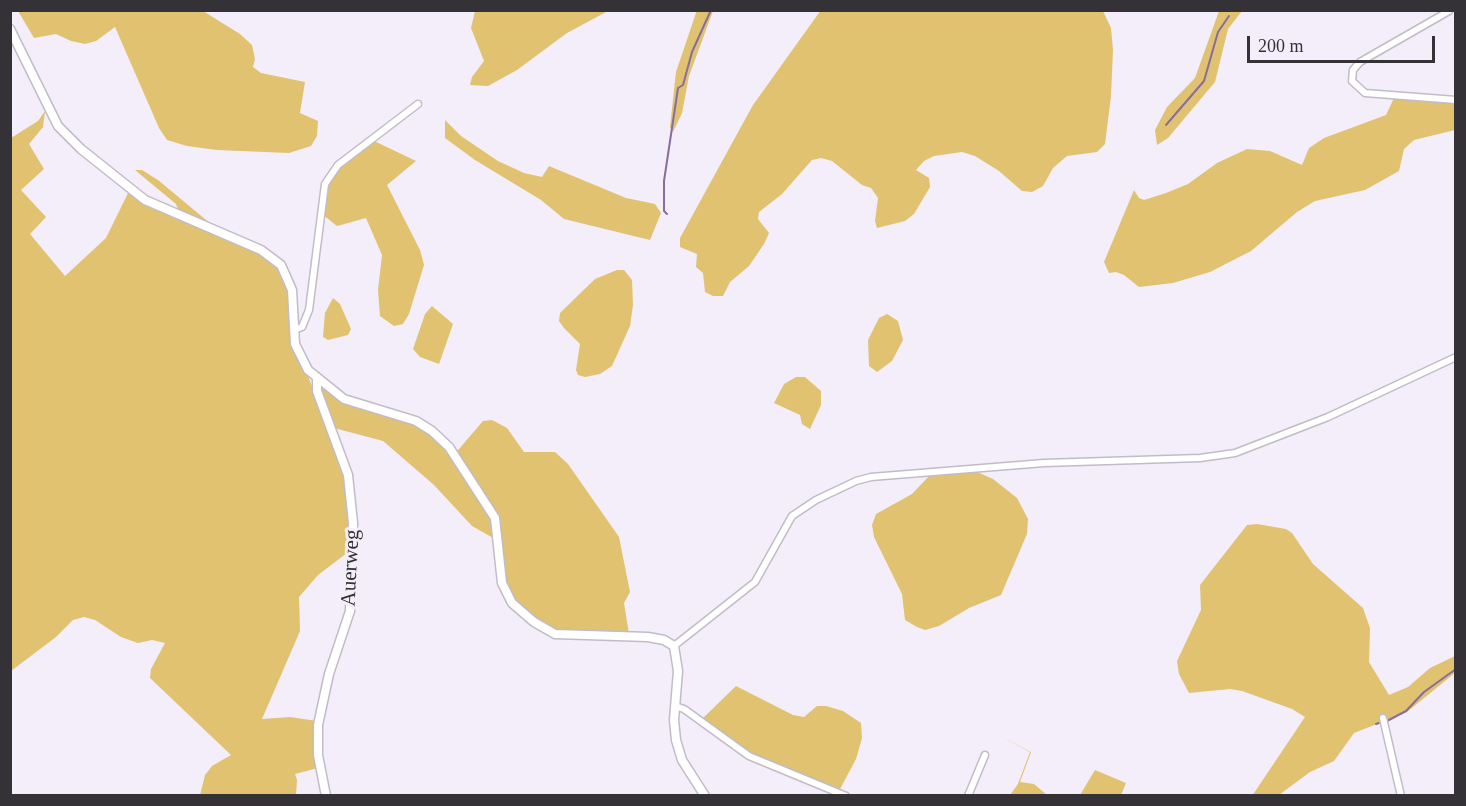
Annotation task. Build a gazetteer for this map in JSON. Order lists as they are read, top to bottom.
{
  "streets": {
    "street": ["Auerweg"]
  },
  "scale_bar": "200 m"
}
